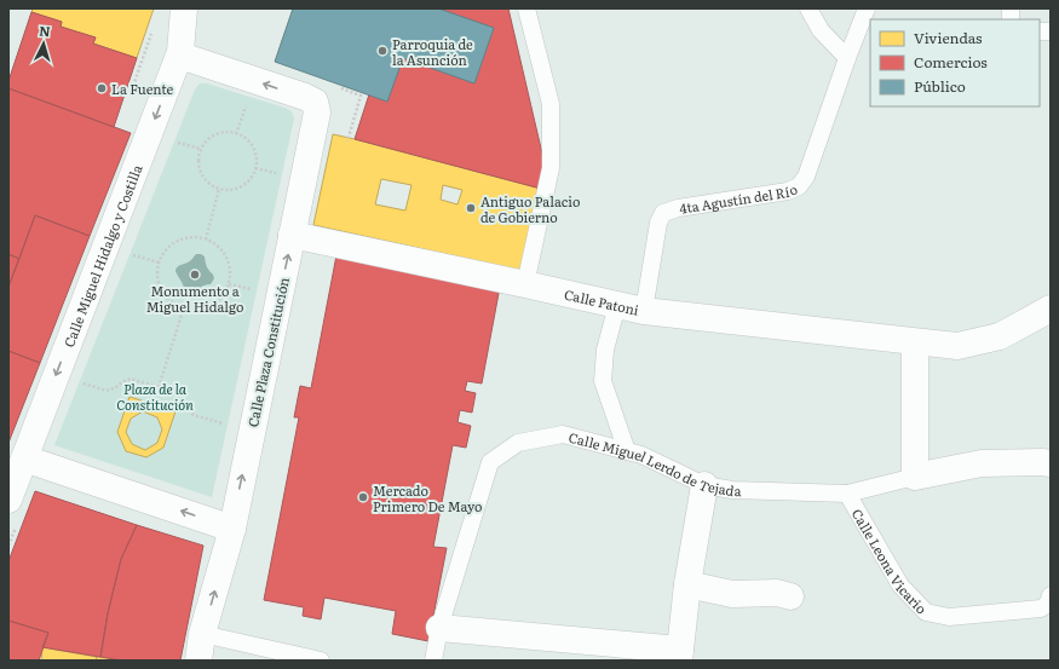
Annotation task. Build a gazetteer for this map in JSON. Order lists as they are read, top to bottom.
{
  "streets": {
    "street": ["Calle Miguel Hidalgo y Costilla", "Calle Patoni", "Calle Plaza Constitución"],
    "lane": ["4ta Agustín del Río", "Calle Miguel Lerdo de Tejada", "Calle Leona Vicario"]
  },
  "crossings": [
    ["4ta Agustín del Río", "Calle Patoni"],
    ["Calle Miguel Hidalgo y Costilla", "Calle Plaza Constitución"],
    ["Calle Patoni", "Calle Plaza Constitución"],
    ["Calle Miguel Lerdo de Tejada", "Calle Leona Vicario"]
  ],
  "one_way": ["Calle Miguel Hidalgo y Costilla", "Calle Plaza Constitución"],
  "parks": ["Plaza de la Constitución"],
  "places": [
    "Parroquia de la Asunción",
    "La Fuente",
    "Antiguo Palacio de Gobierno",
    "Monumento a Miguel Hidalgo",
    "Mercado Primero De Mayo"
  ],
  "legend": ["Viviendas", "Comercios", "Público"],
  "north": "top"
}
